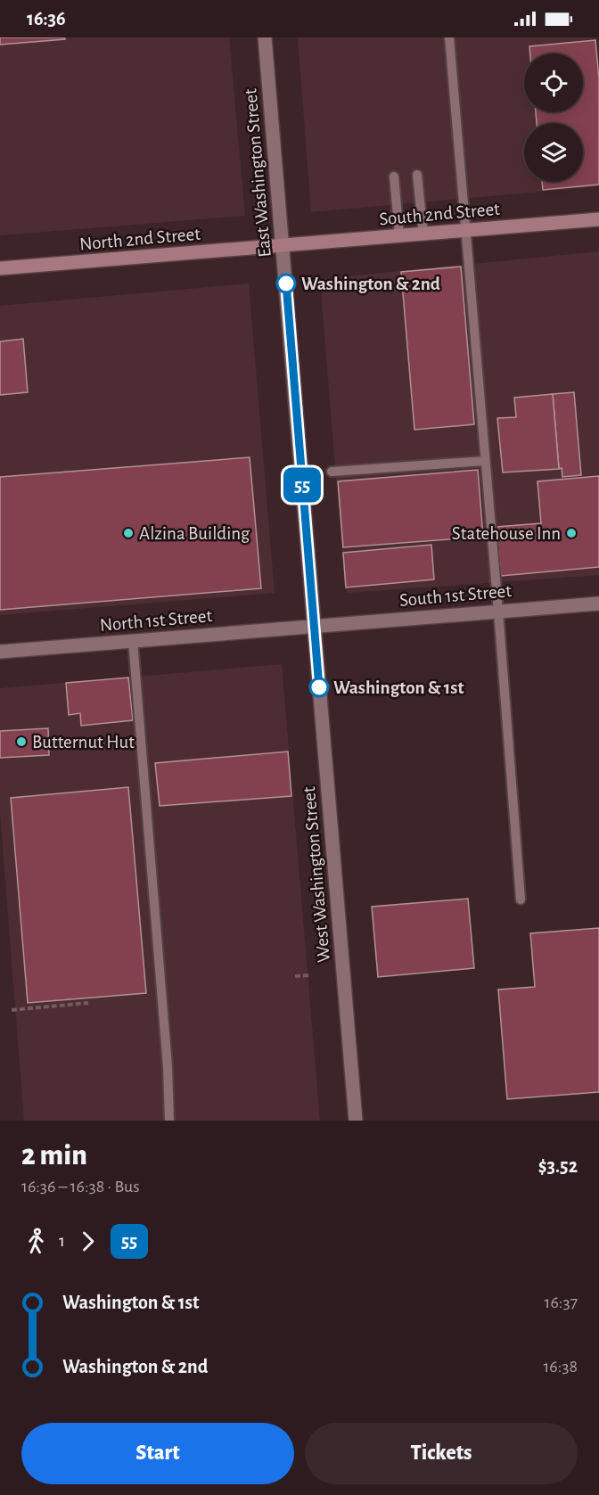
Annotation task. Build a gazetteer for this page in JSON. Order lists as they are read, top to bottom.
{
  "streets": {
    "main road": ["South 2nd Street", "North 2nd Street"],
    "street": [
      "East Washington Street",
      "South 1st Street",
      "North 1st Street",
      "West Washington Street"
    ]
  },
  "crossings": [
    ["East Washington Street", "South 2nd Street"],
    ["East Washington Street", "North 2nd Street"],
    ["East Washington Street", "South 1st Street"],
    ["East Washington Street", "North 1st Street"],
    ["East Washington Street", "West Washington Street"],
    ["South 2nd Street", "North 2nd Street"],
    ["South 1st Street", "North 1st Street"],
    ["South 1st Street", "West Washington Street"],
    ["North 1st Street", "West Washington Street"]
  ],
  "places": [
    "Washington & 2nd",
    "Alzina Building",
    "Statehouse Inn",
    "Washington & 1st",
    "Butternut Hut"
  ],
  "lines": ["bus line 55"],
  "page": {
    "status": "16:36",
    "on_map": "55",
    "heading": ["2 min", "16:36 – 16:38 · Bus", "$3.52"],
    "legs": ["1", "55"],
    "list": [
      {
        "name": "Washington & 1st",
        "value": "16:37"
      },
      {
        "name": "Washington & 2nd",
        "value": "16:38"
      }
    ],
    "buttons": ["Start", "Tickets"]
  }
}
